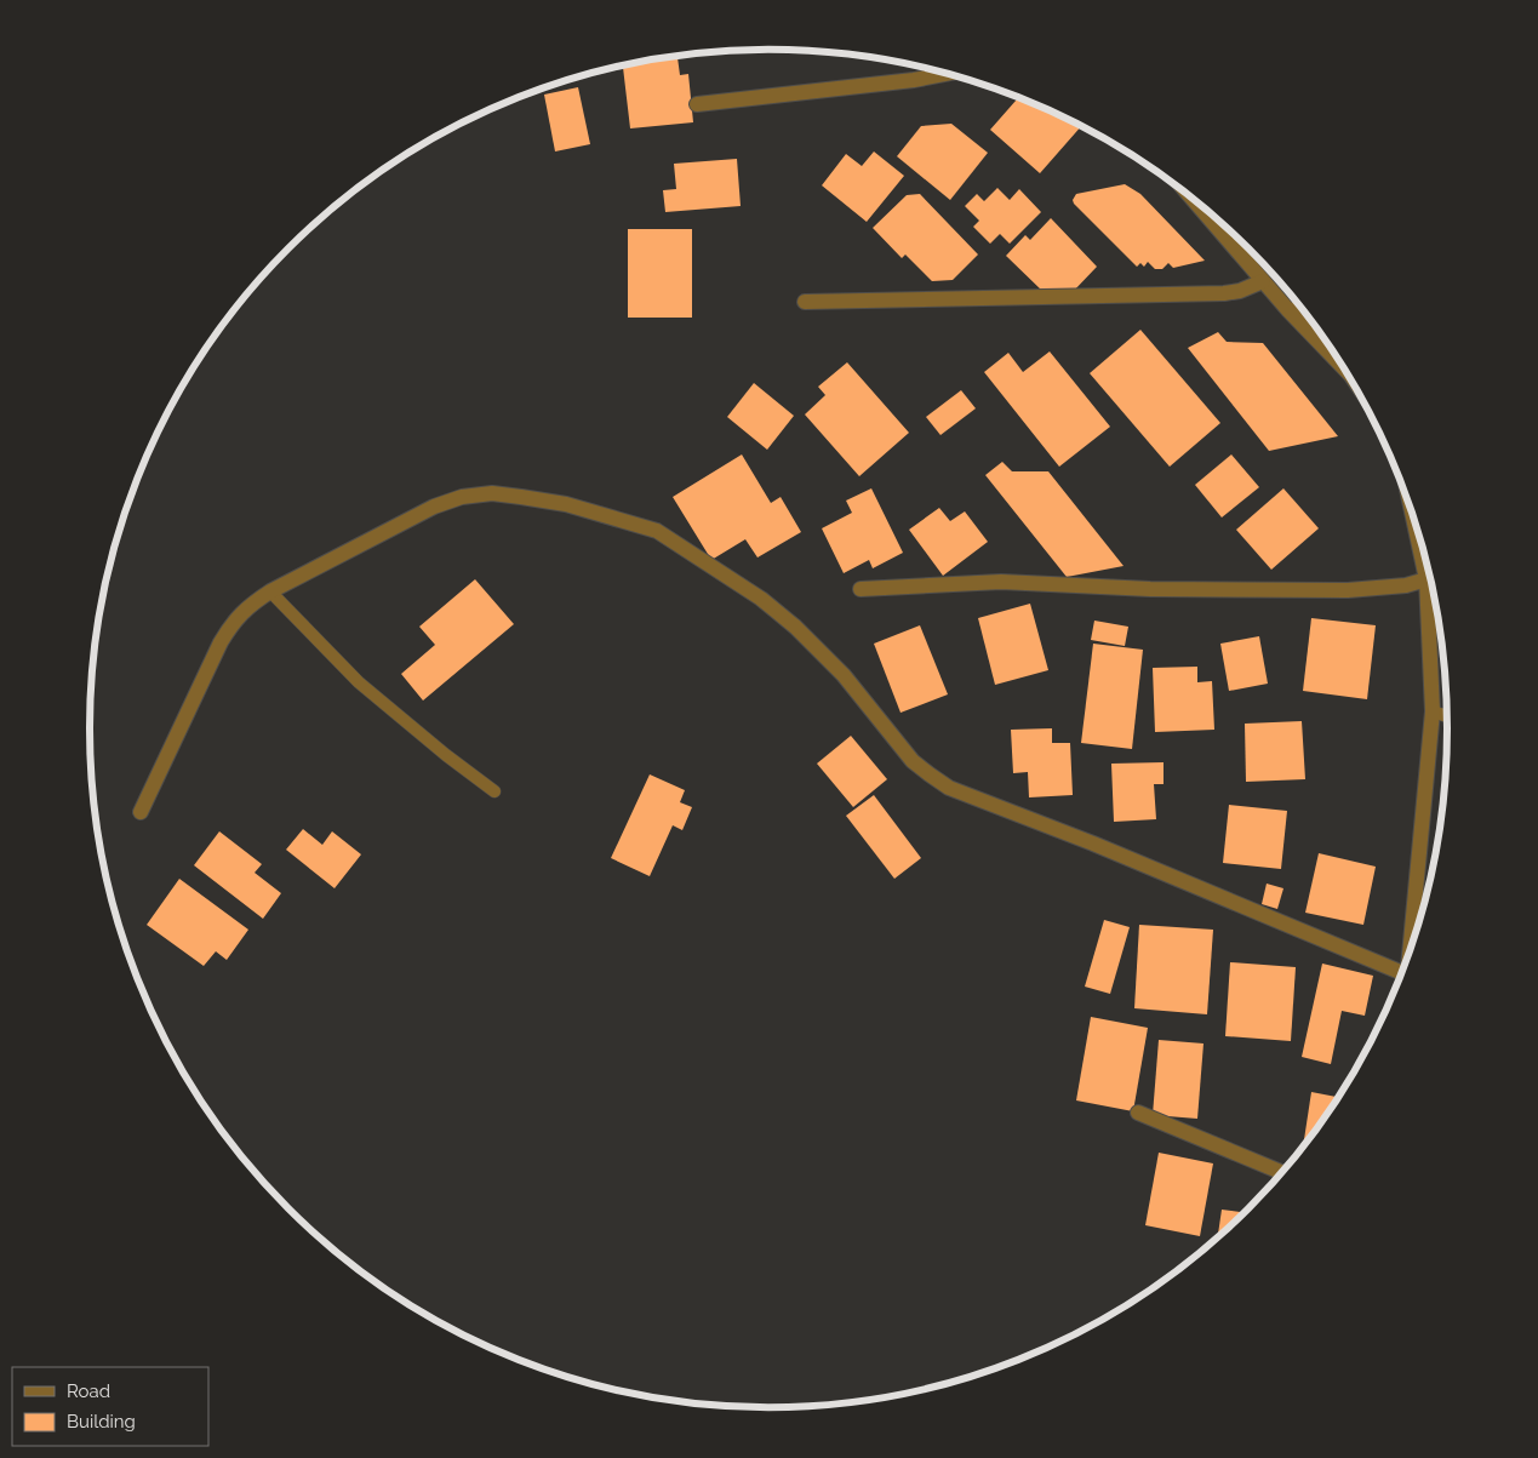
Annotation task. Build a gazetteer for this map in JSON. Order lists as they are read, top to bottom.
{
  "legend": ["Road", "Building"]
}
